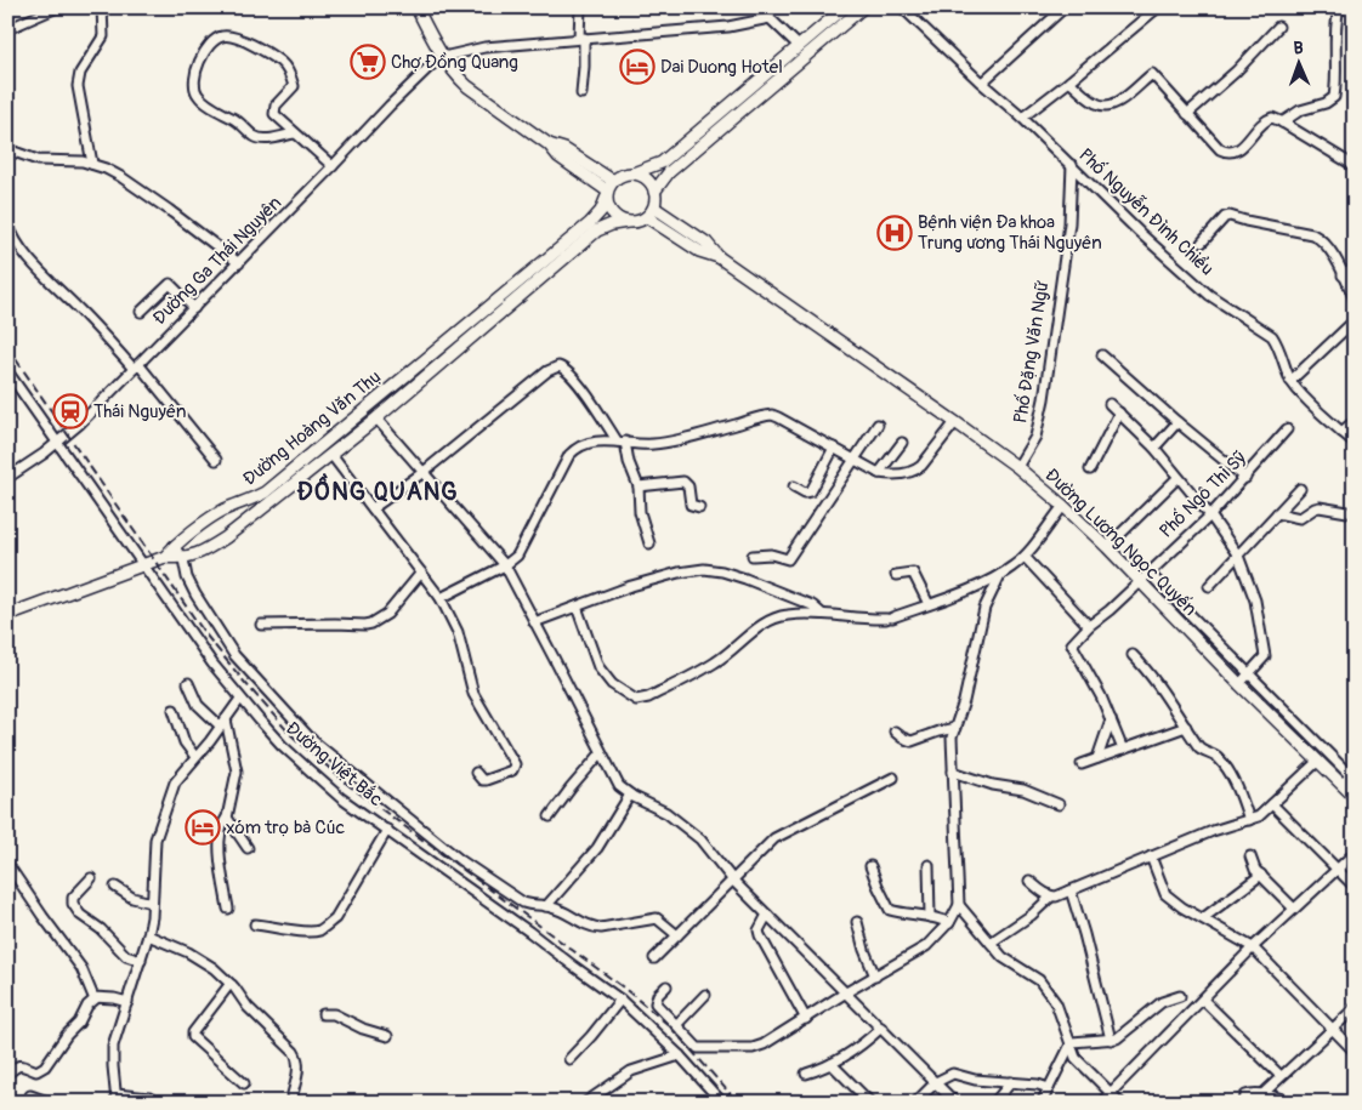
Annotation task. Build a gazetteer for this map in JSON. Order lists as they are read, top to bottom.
{
  "streets": {
    "main road": ["Đường Hoàng Văn Thụ", "Đường Lương Ngọc Quyến"],
    "street": [
      "Phố Nguyễn Đình Chiểu",
      "Đường Ga Thái Nguyên",
      "Phố Đặng Văn Ngữ",
      "Phố Ngô Thì Sỹ",
      "Đường Việt Bắc"
    ]
  },
  "crossings": [
    ["Phố Nguyễn Đình Chiểu", "Phố Đặng Văn Ngữ"],
    ["Đường Ga Thái Nguyên", "Đường Việt Bắc"],
    ["Phố Đặng Văn Ngữ", "Đường Lương Ngọc Quyến"],
    ["Đường Hoàng Văn Thụ", "Đường Lương Ngọc Quyến"],
    ["Phố Ngô Thì Sỹ", "Đường Lương Ngọc Quyến"]
  ],
  "districts": ["ĐỒNG QUANG"],
  "places": {
    "supermarket": ["Chợ Đồng Quang"],
    "hotel": ["Dai Duong Hotel", "xóm trọ bà Cúc"],
    "hospital": ["Bệnh viện Đa khoa Trung ương Thái Nguyên"],
    "station": ["Thái Nguyên"]
  },
  "north": "top"
}
